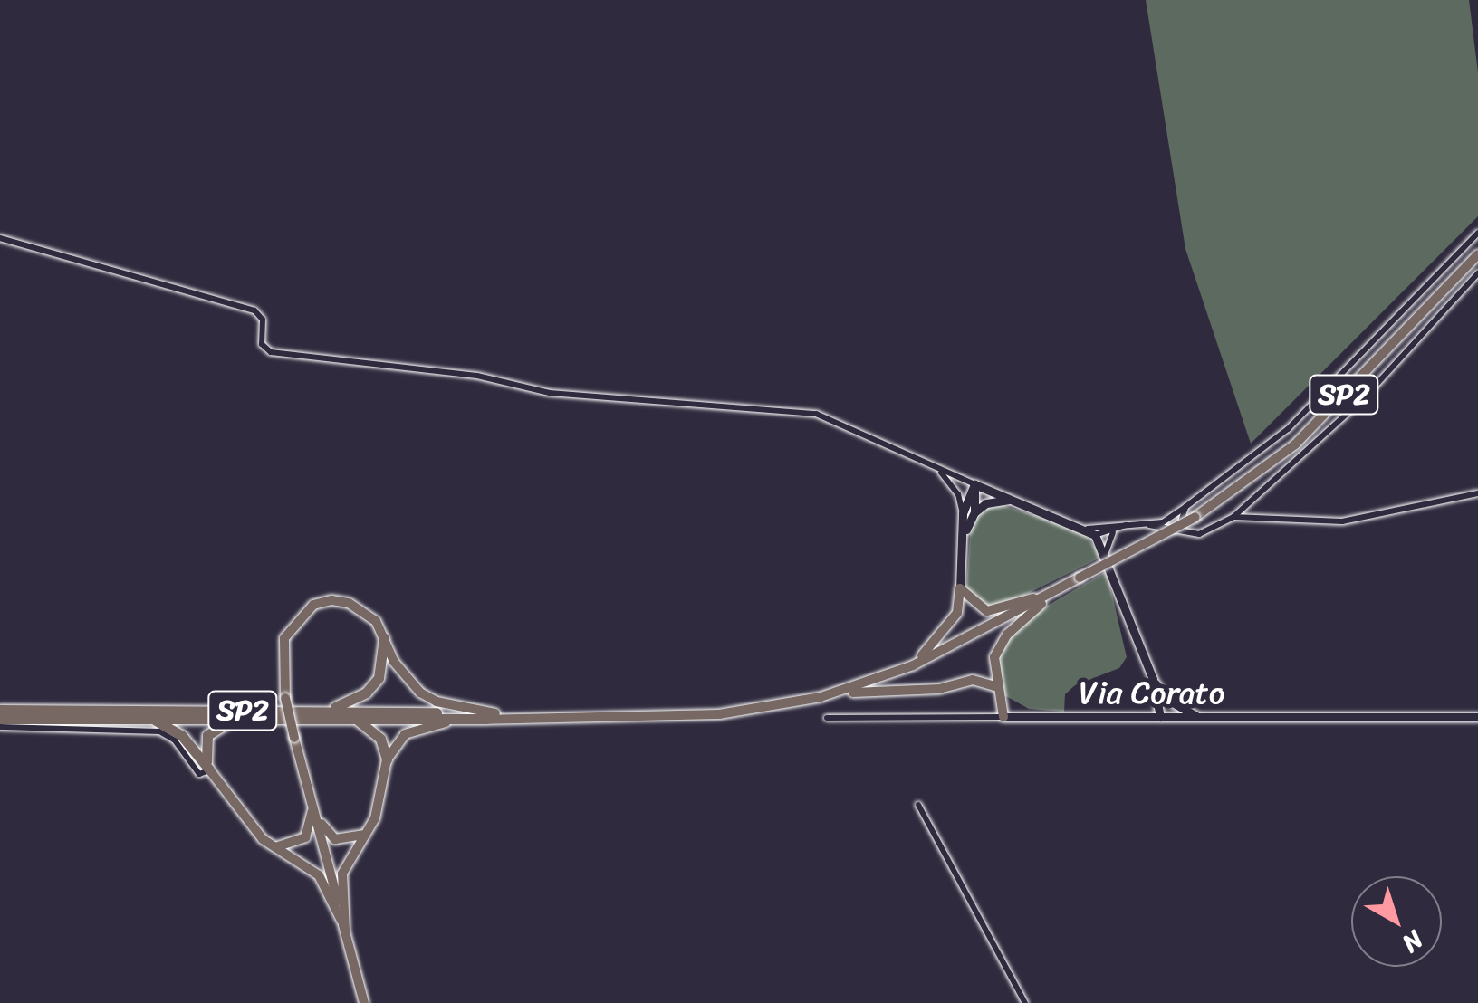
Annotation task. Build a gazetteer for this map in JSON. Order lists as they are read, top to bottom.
{
  "streets": {
    "highway": ["SP2"],
    "main road": ["Via Corato"]
  },
  "north": "bottom right"
}
